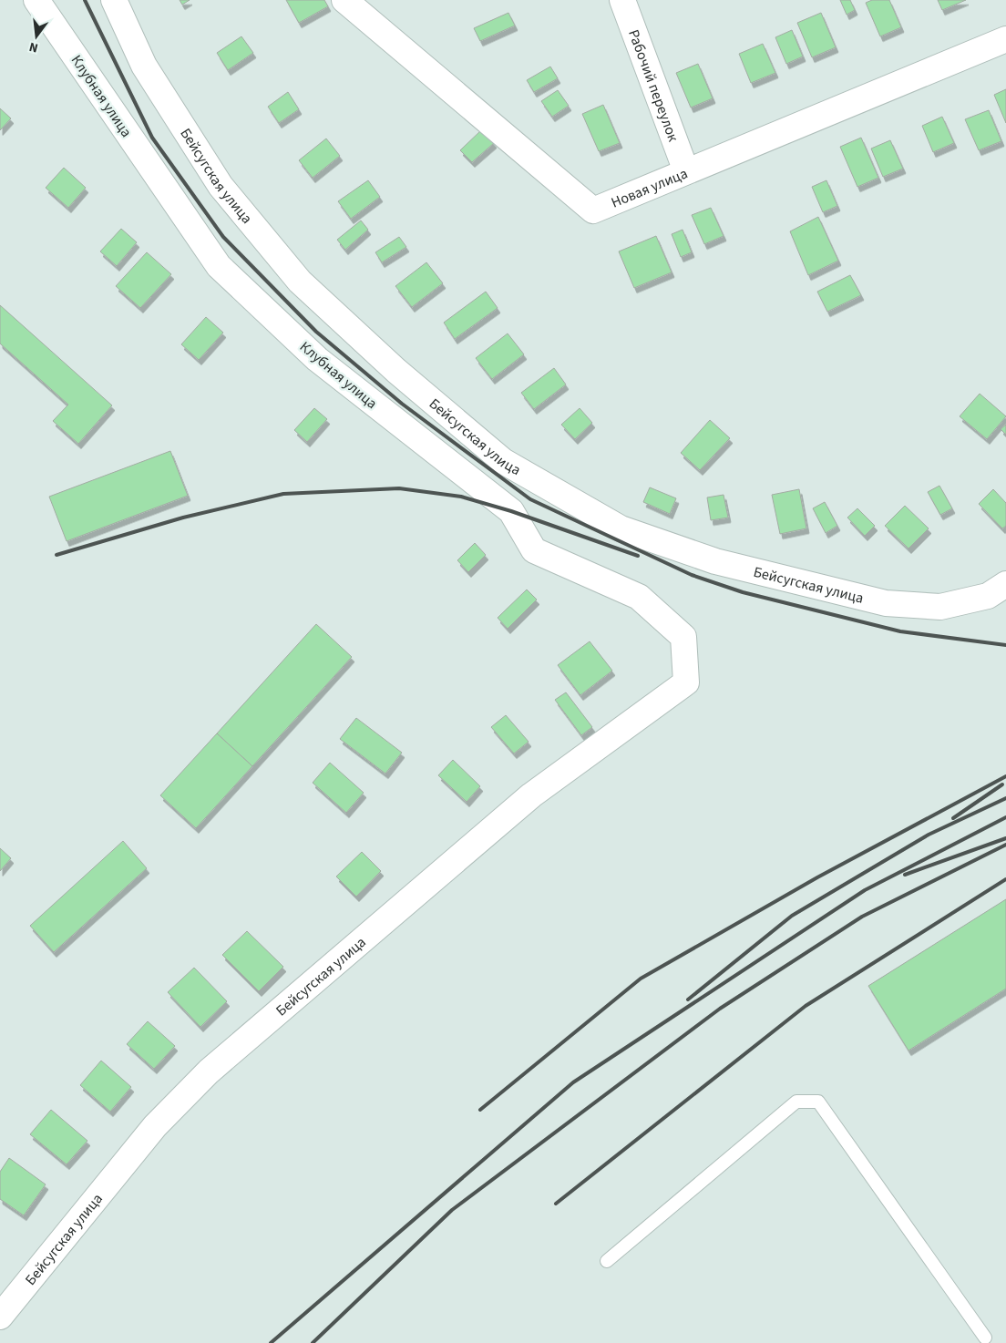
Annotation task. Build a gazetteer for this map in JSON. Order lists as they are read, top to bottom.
{
  "streets": {
    "street": [
      "Рабочий переулок",
      "Клубная улица",
      "Бейсугская улица",
      "Новая улица"
    ]
  },
  "crossings": [
    ["Рабочий переулок", "Новая улица"],
    ["Клубная улица", "Бейсугская улица"]
  ],
  "north": "bottom"
}
